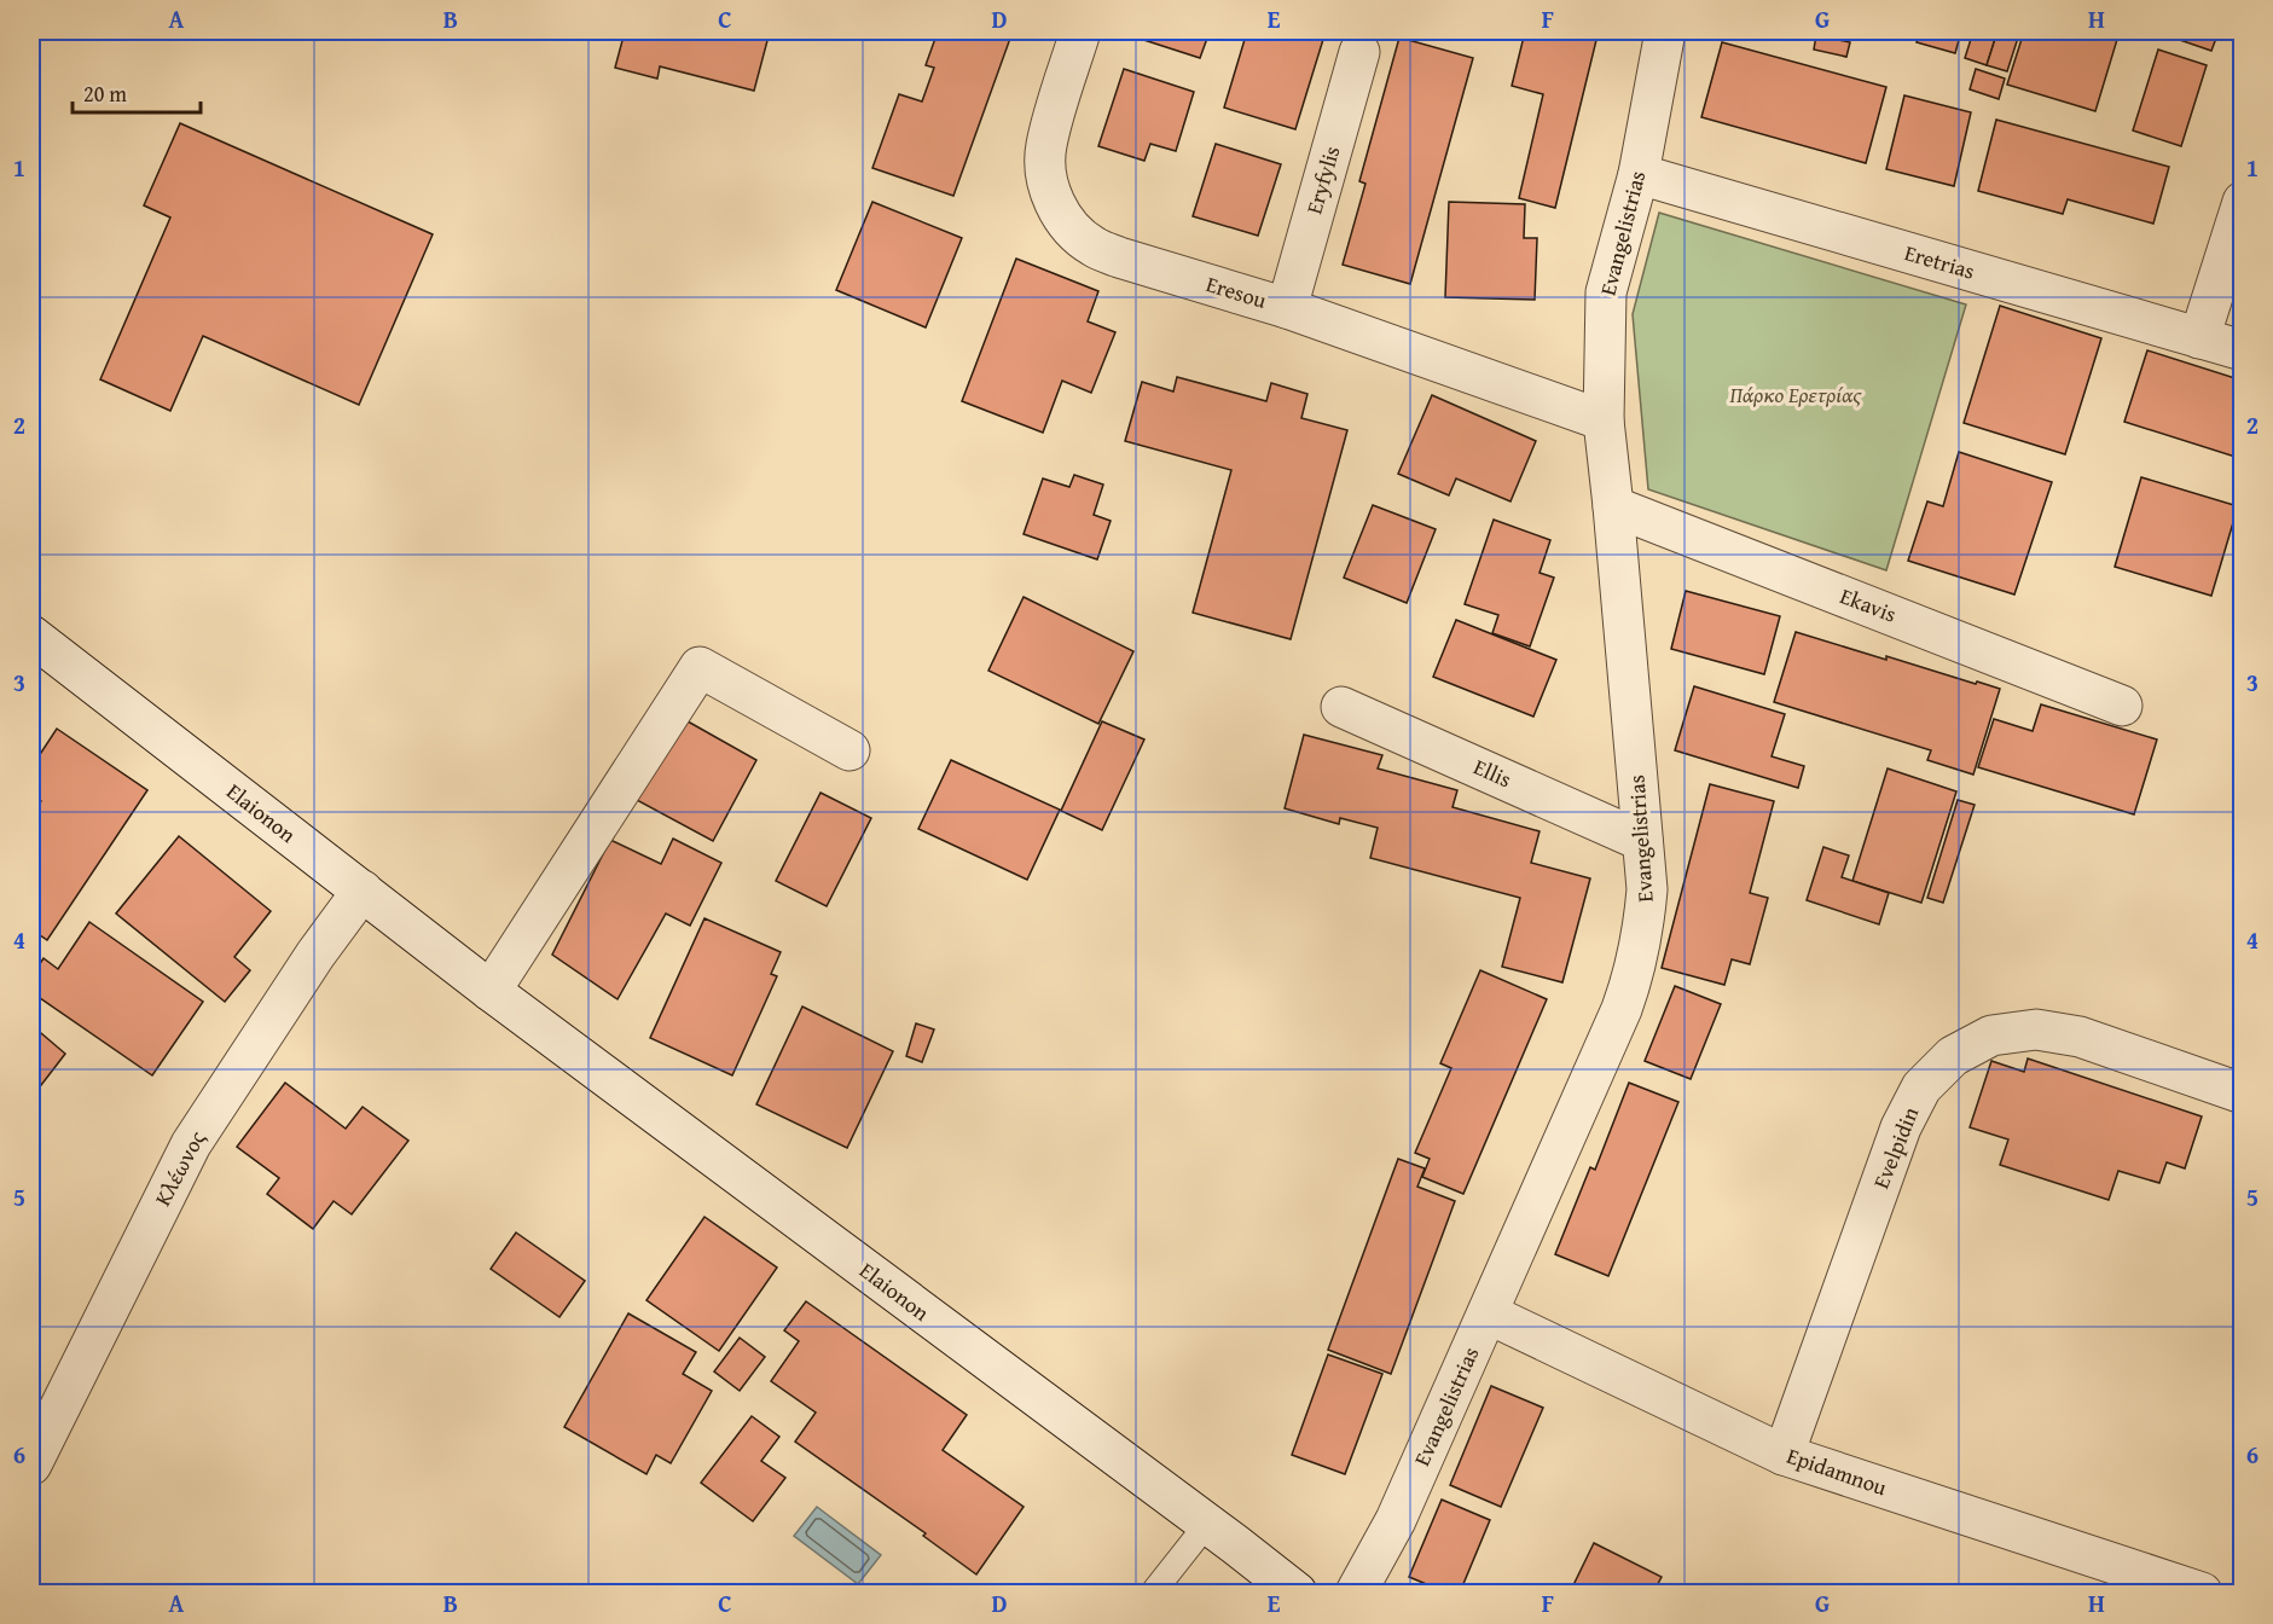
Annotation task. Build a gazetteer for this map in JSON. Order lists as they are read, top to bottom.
{
  "streets": {
    "street": [
      "Eryfylis",
      "Evangelistrias",
      "Eretrias",
      "Eresou",
      "Ekavis",
      "Ellis",
      "Elaionon",
      "Evelpidin",
      "Κλέωνος",
      "Epidamnou"
    ]
  },
  "crossings": [
    ["Eryfylis", "Eresou"],
    ["Evangelistrias", "Eretrias"],
    ["Evangelistrias", "Eresou"],
    ["Evangelistrias", "Ekavis"],
    ["Evangelistrias", "Ellis"],
    ["Evangelistrias", "Epidamnou"],
    ["Elaionon", "Κλέωνος"],
    ["Evelpidin", "Epidamnou"]
  ],
  "parks": ["Πάρκο Ερετρίας"],
  "scale_bar": "20 m",
  "grid": {
    "columns": [
      "A",
      "B",
      "C",
      "D",
      "E",
      "F",
      "G",
      "H"
    ],
    "rows": [
      "1",
      "2",
      "3",
      "4",
      "5",
      "6"
    ]
  }
}
